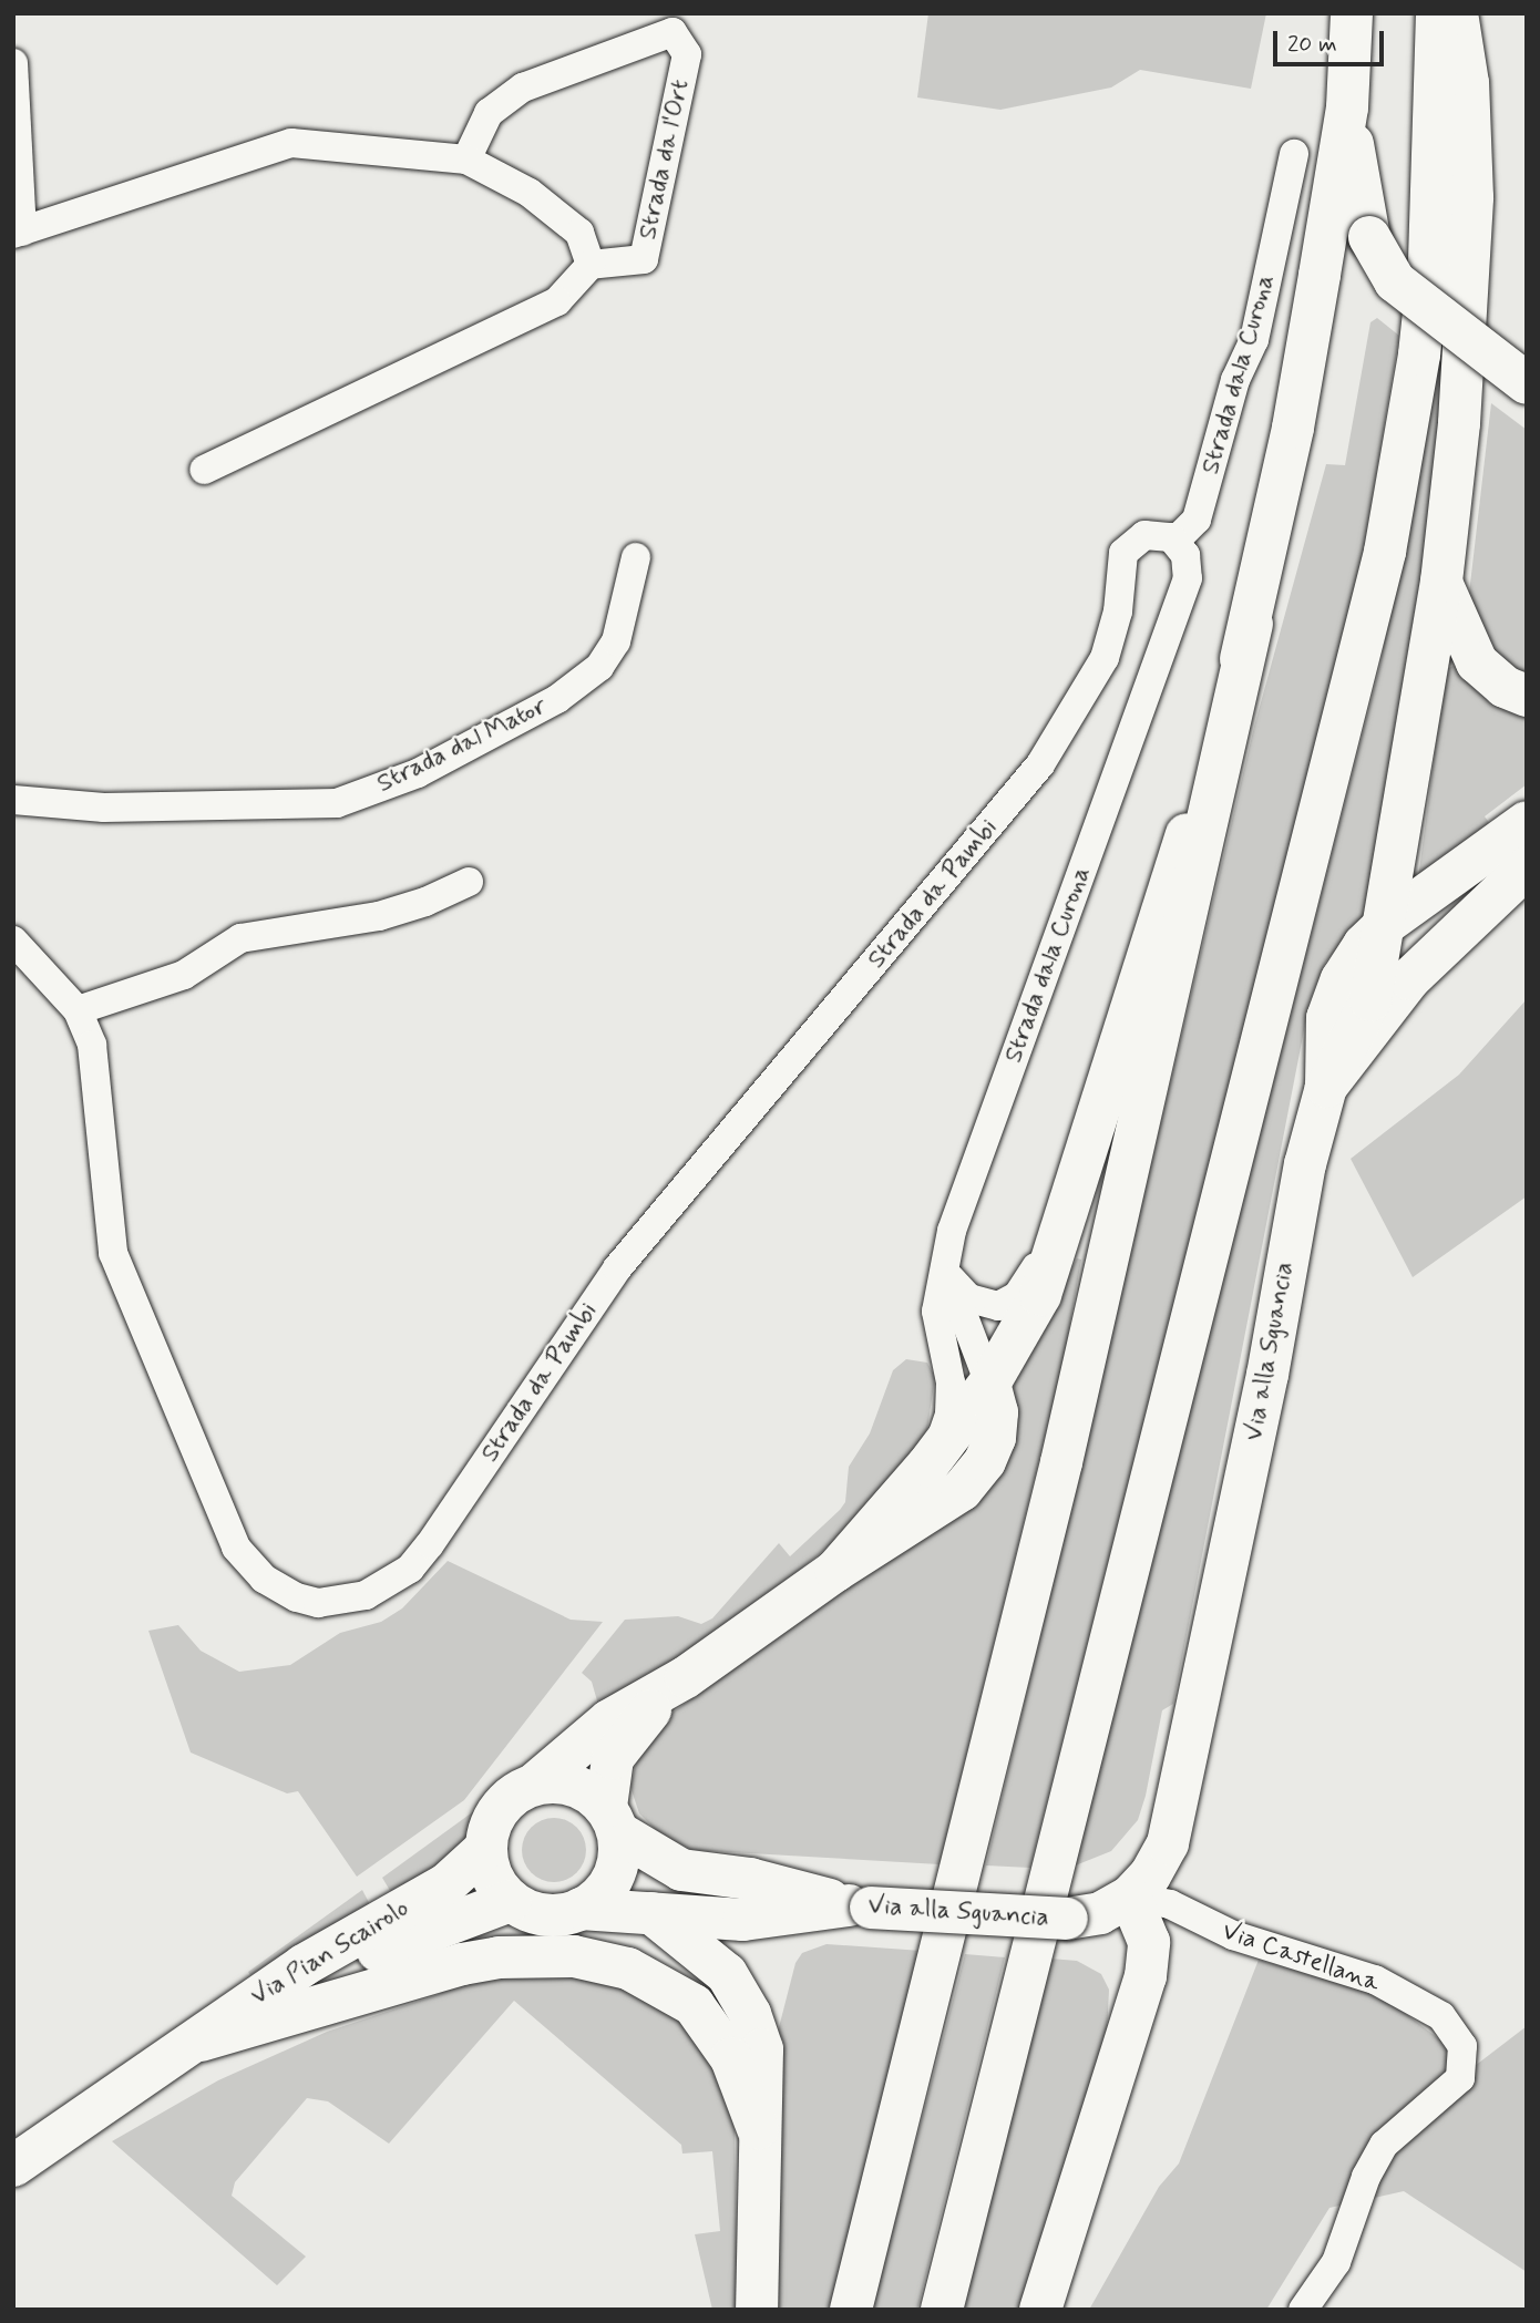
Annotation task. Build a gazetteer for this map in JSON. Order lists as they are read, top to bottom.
{
  "streets": {
    "main road": ["Via alla Sguancia", "Via Pian Scairolo"],
    "street": [
      "Strada da l'Ort",
      "Strada dala Curona",
      "Strada dal Mator",
      "Strada da Pambi",
      "Via Castellana"
    ]
  },
  "crossings": [
    ["Strada dala Curona", "Strada da Pambi"],
    ["Via alla Sguancia", "Via Pian Scairolo"],
    ["Via alla Sguancia", "Via Castellana"]
  ],
  "scale_bar": "20 m"
}
